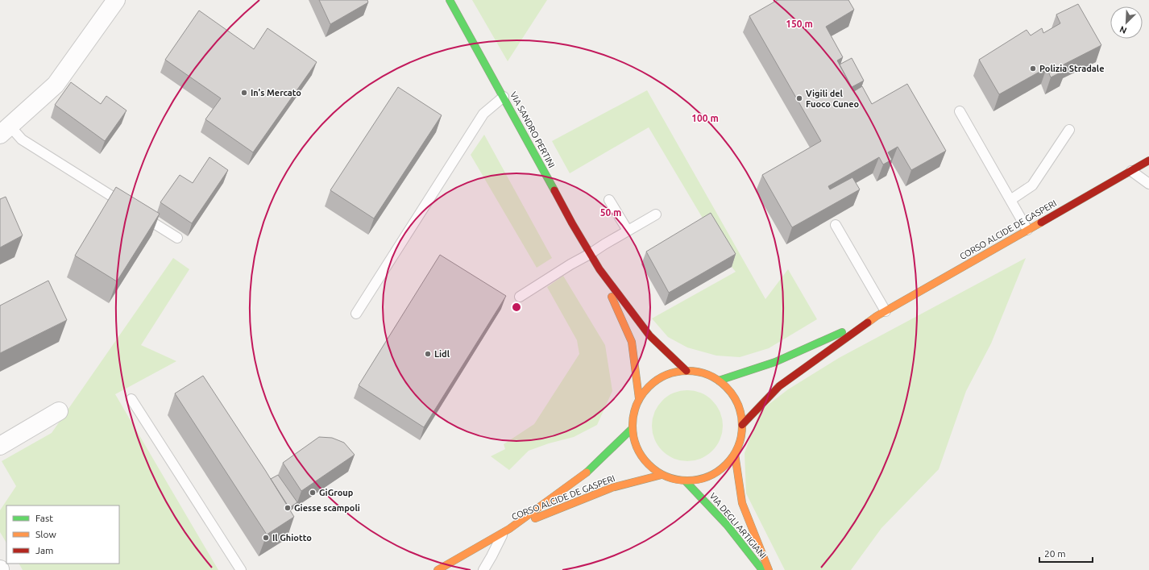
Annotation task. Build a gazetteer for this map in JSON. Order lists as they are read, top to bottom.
{
  "streets": {
    "main road": ["VIA SANDRO PERTINI", "CORSO ALCIDE DE GASPERI", "VIA DEGLI ARTIGIANI"]
  },
  "crossings": [
    ["VIA SANDRO PERTINI", "CORSO ALCIDE DE GASPERI"],
    ["VIA SANDRO PERTINI", "VIA DEGLI ARTIGIANI"],
    ["CORSO ALCIDE DE GASPERI", "VIA DEGLI ARTIGIANI"]
  ],
  "places": [
    "Polizia Stradale",
    "In's Mercato",
    "Vigili del Fuoco Cuneo",
    "Lidl",
    "GiGroup",
    "Giesse scampoli",
    "Il Ghiotto"
  ],
  "legend": ["Fast", "Slow", "Jam"],
  "scale_bar": "20 m",
  "north": "bottom left",
  "rings": ["150 m", "100 m", "50 m"]
}
